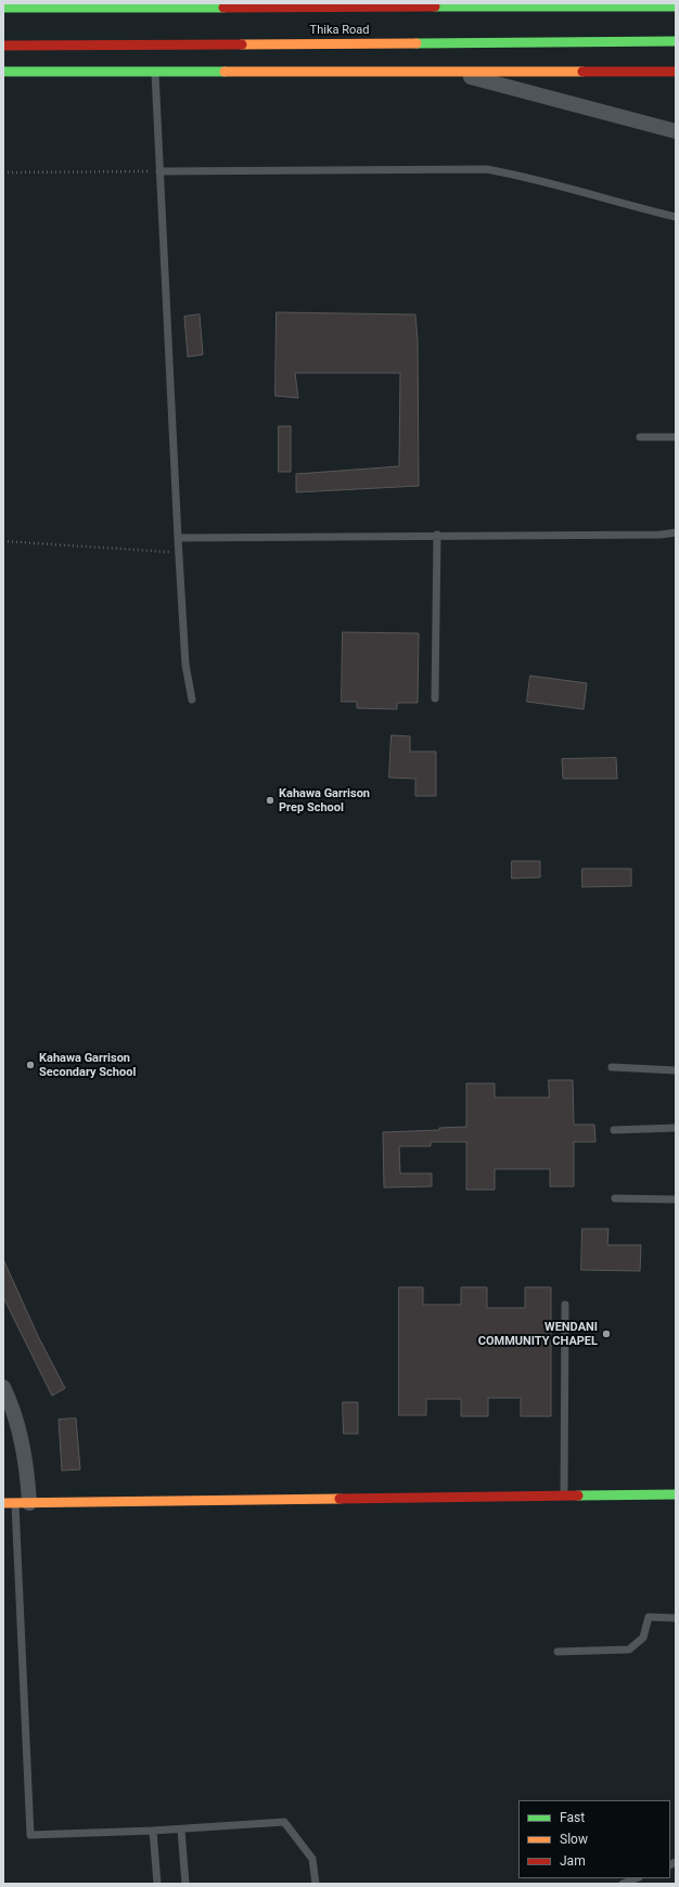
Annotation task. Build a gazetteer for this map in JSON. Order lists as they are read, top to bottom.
{
  "streets": {
    "main road": ["Thika Road"]
  },
  "places": ["Kahawa Garrison Prep School", "Kahawa Garrison Secondary School", "WENDANI COMMUNITY CHAPEL"],
  "legend": ["Fast", "Slow", "Jam"]
}
